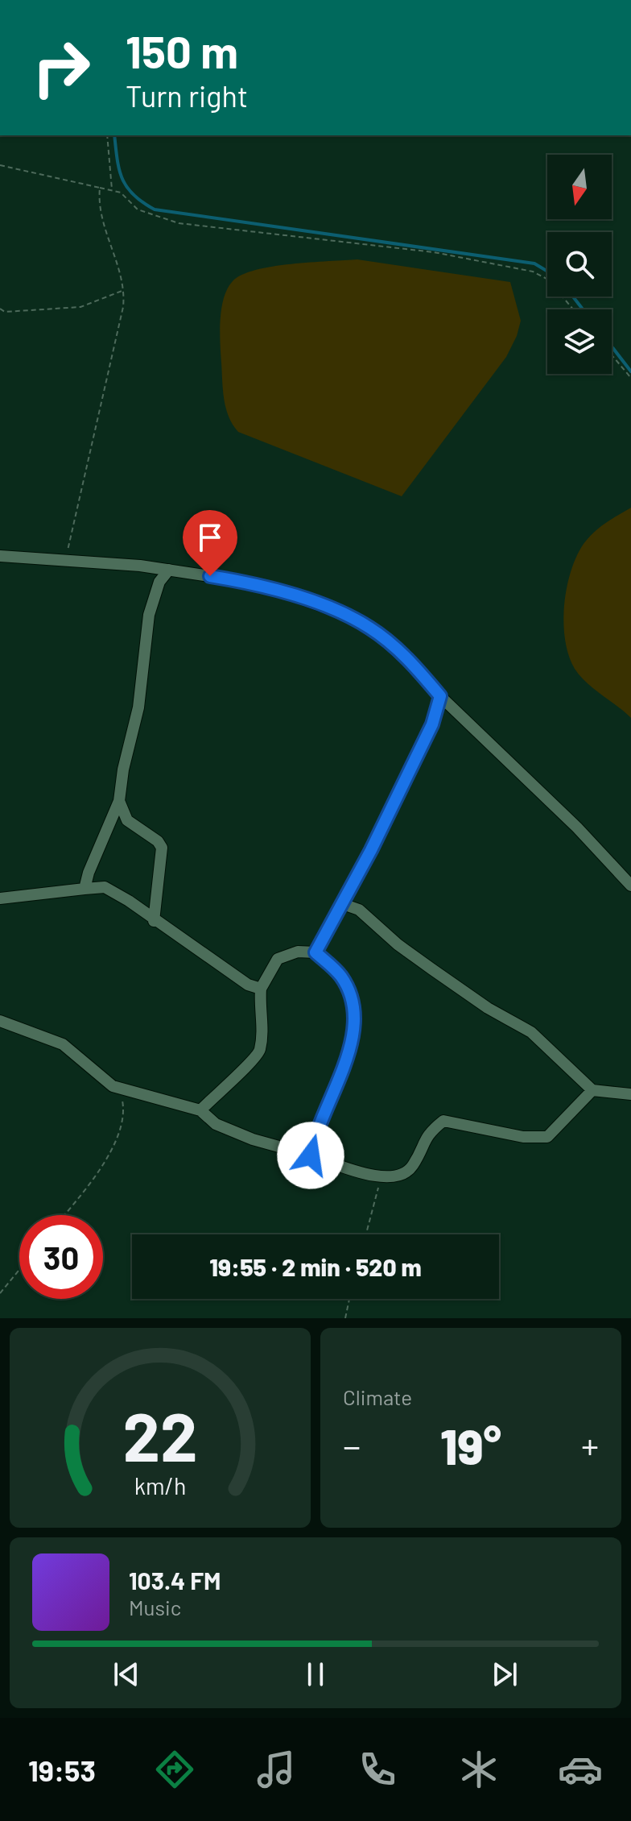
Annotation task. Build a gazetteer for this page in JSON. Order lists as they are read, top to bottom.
{
  "north": "bottom",
  "page": {
    "turn": ["150 m", "Turn right"],
    "limit": "30",
    "trip": "19:55 · 2 min · 520 m",
    "tile": "Climate",
    "heat": ["−", "19°", "+"],
    "song": ["103.4 FM", "Music"],
    "tabs": "19:53",
    "gauge": ["22", "km/h"]
  }
}
